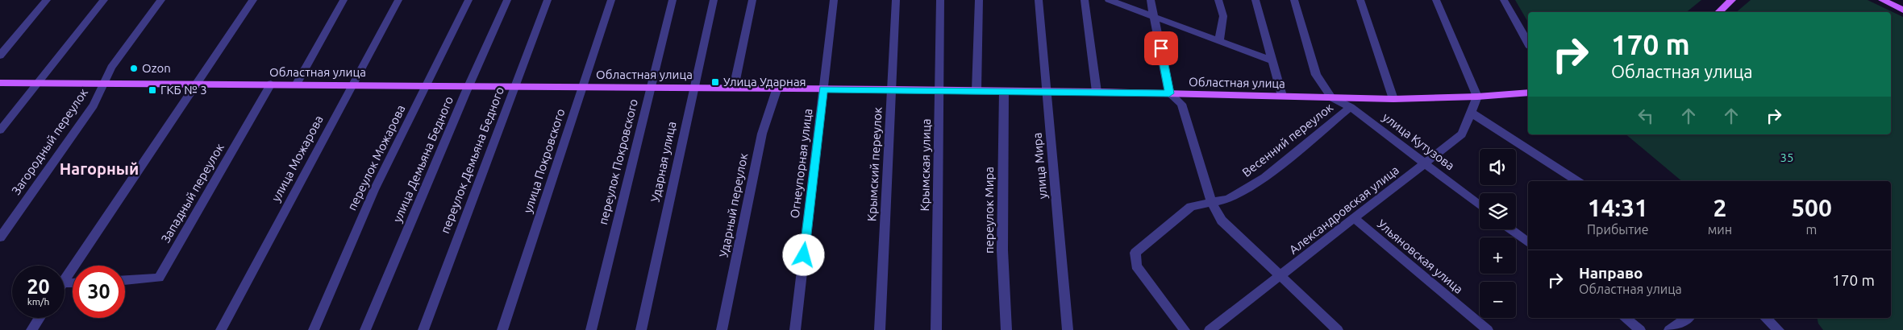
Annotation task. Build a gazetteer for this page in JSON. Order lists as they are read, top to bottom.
{
  "streets": {
    "main road": ["Областная улица"],
    "street": [
      "Весенний переулок",
      "Загородный переулок",
      "улица Кутузова",
      "переулок Можарова",
      "улица Можарова",
      "улица Демьяна Бедного",
      "переулок Демьяна Бедного",
      "улица Покровского",
      "переулок Покровского",
      "Ударная улица",
      "Огнеупорная улица",
      "Крымский переулок",
      "Крымская улица",
      "улица Мира",
      "Западный переулок",
      "Ударный переулок",
      "переулок Мира",
      "Александровская улица",
      "Ульяновская улица"
    ]
  },
  "crossings": [
    ["Областная улица", "Загородный переулок"],
    ["Областная улица", "улица Кутузова"],
    ["Областная улица", "переулок Можарова"],
    ["Областная улица", "улица Можарова"],
    ["Областная улица", "улица Демьяна Бедного"],
    ["Областная улица", "переулок Демьяна Бедного"],
    ["Областная улица", "улица Покровского"],
    ["Областная улица", "переулок Покровского"],
    ["Областная улица", "Ударная улица"],
    ["Областная улица", "Огнеупорная улица"],
    ["Областная улица", "Крымский переулок"],
    ["Областная улица", "Крымская улица"],
    ["Областная улица", "улица Мира"],
    ["Областная улица", "Западный переулок"],
    ["Областная улица", "Ударный переулок"],
    ["Областная улица", "переулок Мира"],
    ["Областная улица", "Александровская улица"],
    ["Весенний переулок", "улица Кутузова"],
    ["улица Кутузова", "Александровская улица"],
    ["Александровская улица", "Ульяновская улица"]
  ],
  "districts": ["Нагорный"],
  "parks": ["35"],
  "places": {
    "other": ["Ozon"],
    "transit": ["Улица Ударная", "ГКБ № 3"]
  },
  "page": {
    "turn": ["170 m", "Областная улица"],
    "map_buttons": ["+", "−"],
    "eta": [
      "14:31",
      "Прибытие",
      "2",
      "мин",
      "500",
      "m"
    ],
    "list": [
      {
        "name": "Направо",
        "note": "Областная улица",
        "value": "170 m"
      }
    ],
    "speed": "20 km/h",
    "limit": "30"
  }
}
